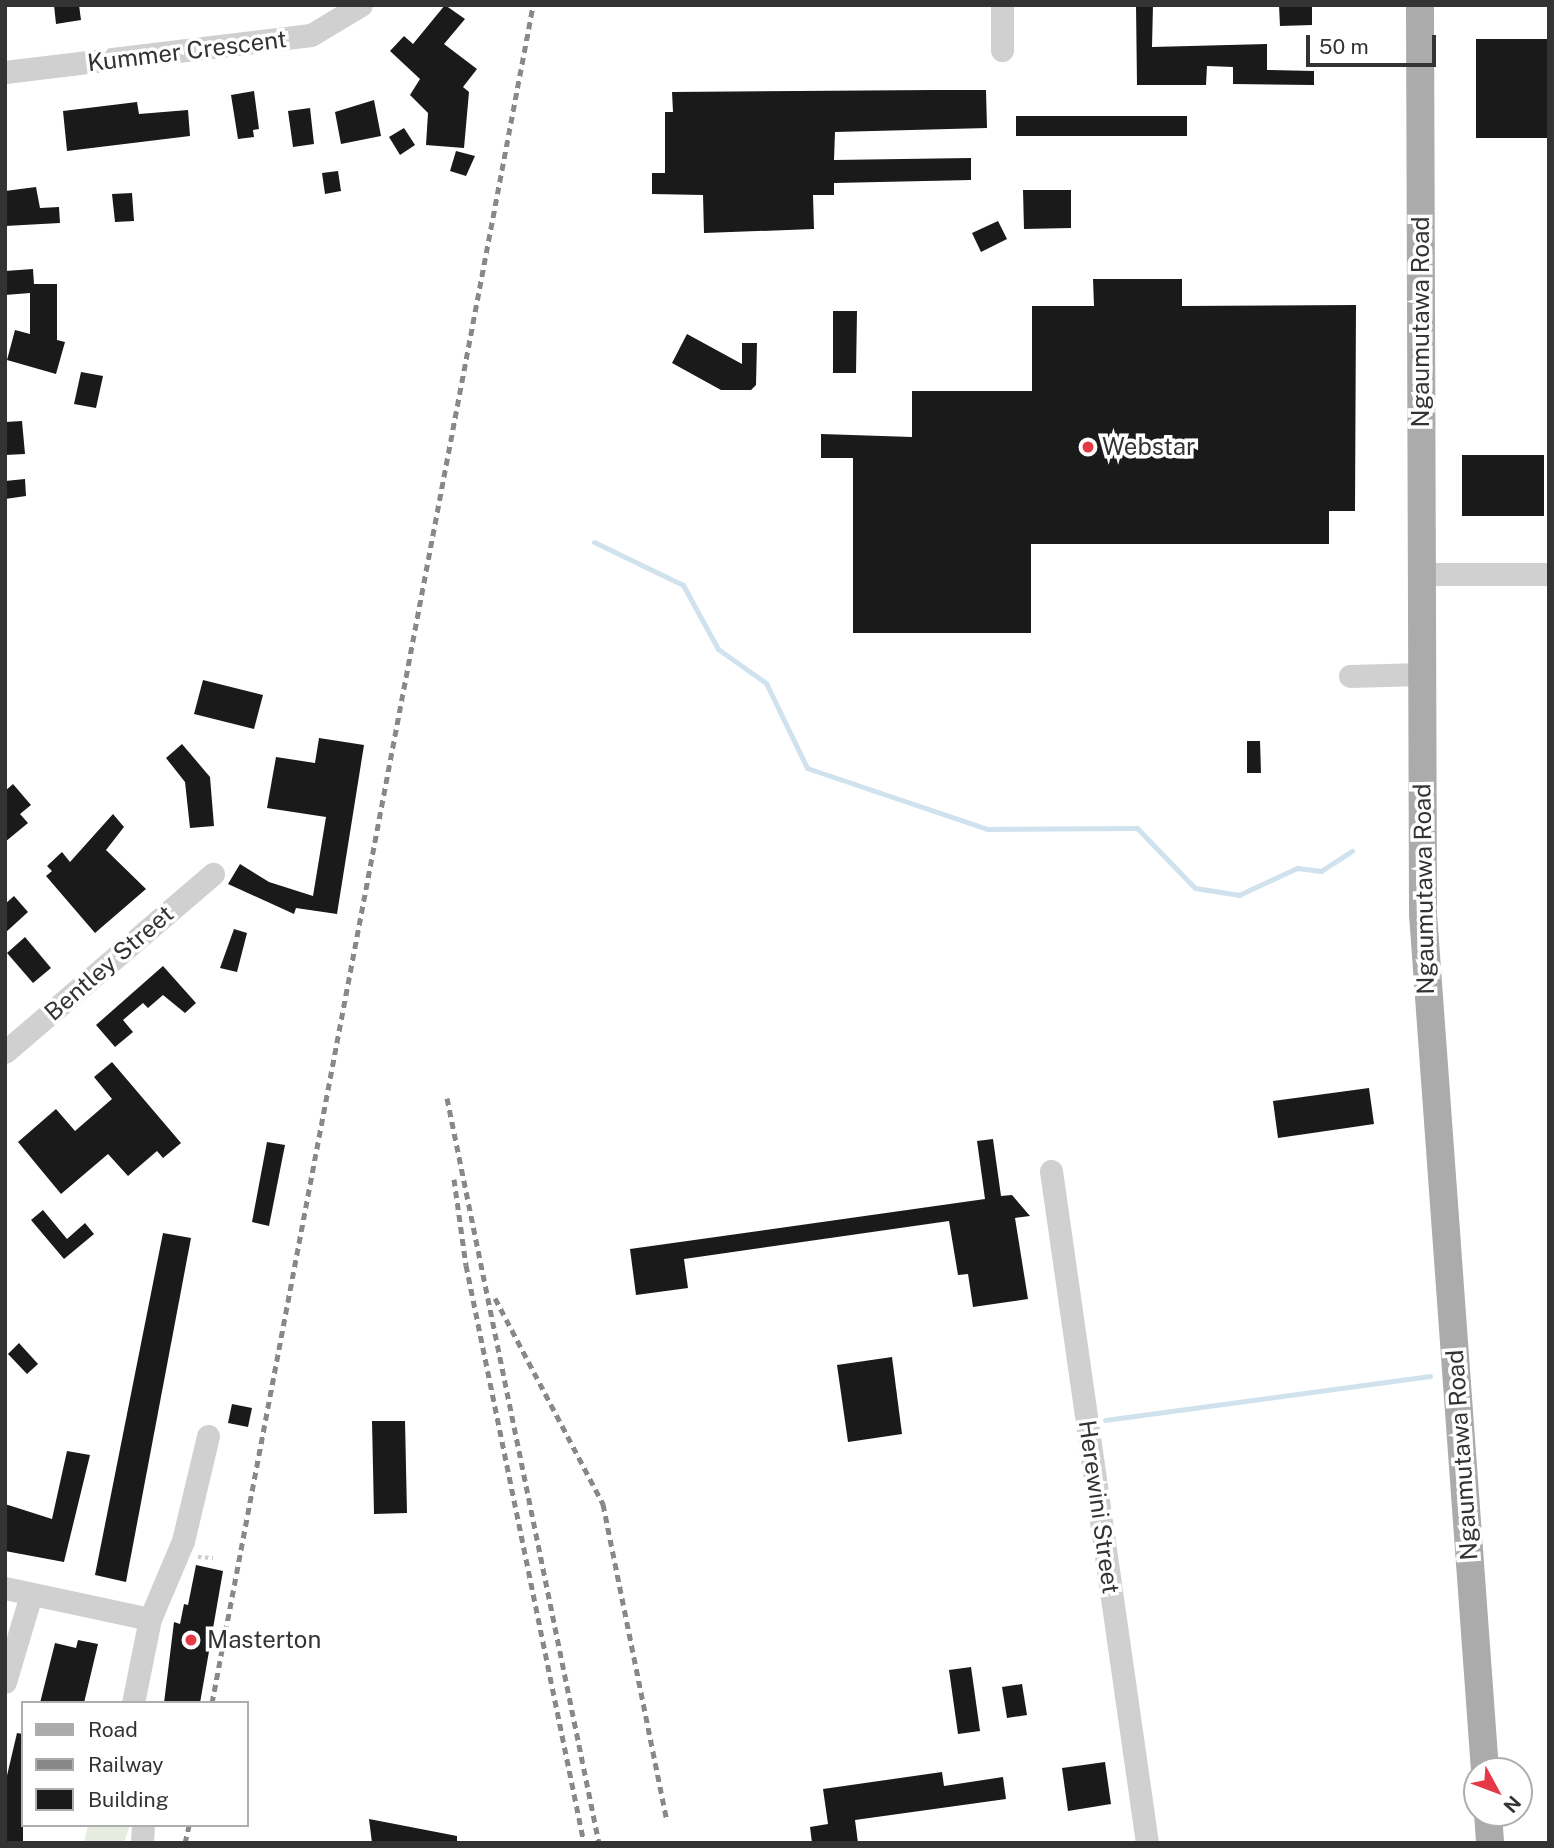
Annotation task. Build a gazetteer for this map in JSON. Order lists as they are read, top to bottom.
{
  "streets": {
    "main road": ["Ngaumutawa Road"],
    "street": ["Kummer Crescent", "Bentley Street", "Herewini Street"]
  },
  "places": ["Webstar", "Masterton"],
  "legend": ["Road", "Railway", "Building"],
  "scale_bar": "50 m",
  "north": "bottom right"
}
